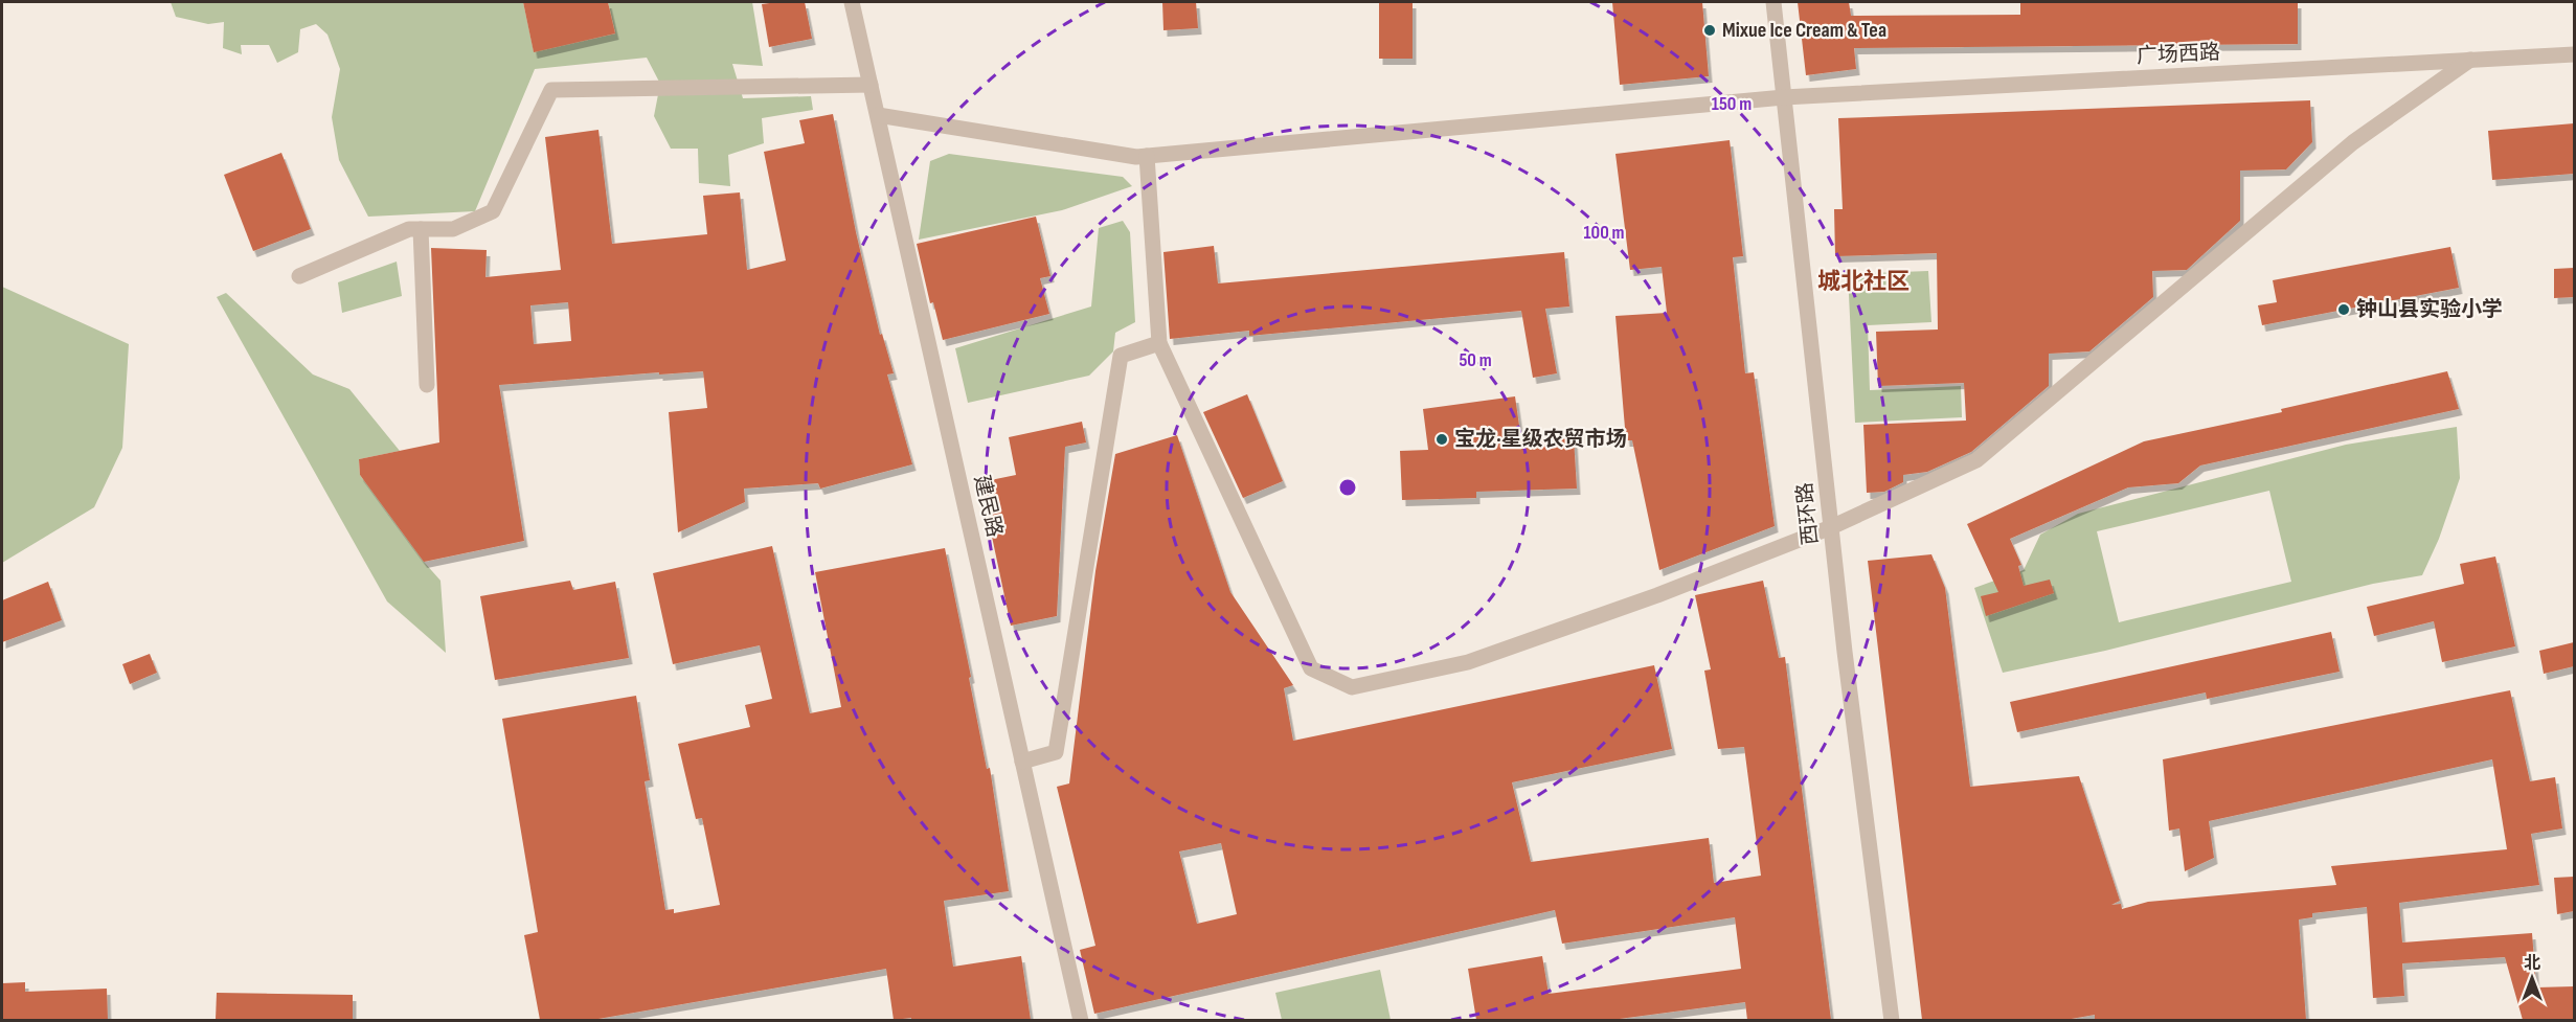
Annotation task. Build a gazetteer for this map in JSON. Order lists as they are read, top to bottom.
{
  "streets": {
    "street": ["广场西路", "建民路", "西环路"]
  },
  "crossings": [
    ["广场西路", "建民路"],
    ["广场西路", "西环路"]
  ],
  "districts": ["城北社区"],
  "places": ["Mixue Ice Cream & Tea", "钟山县实验小学", "宝龙·星级农贸市场"],
  "north": "top",
  "rings": ["150 m", "100 m", "50 m"]
}
